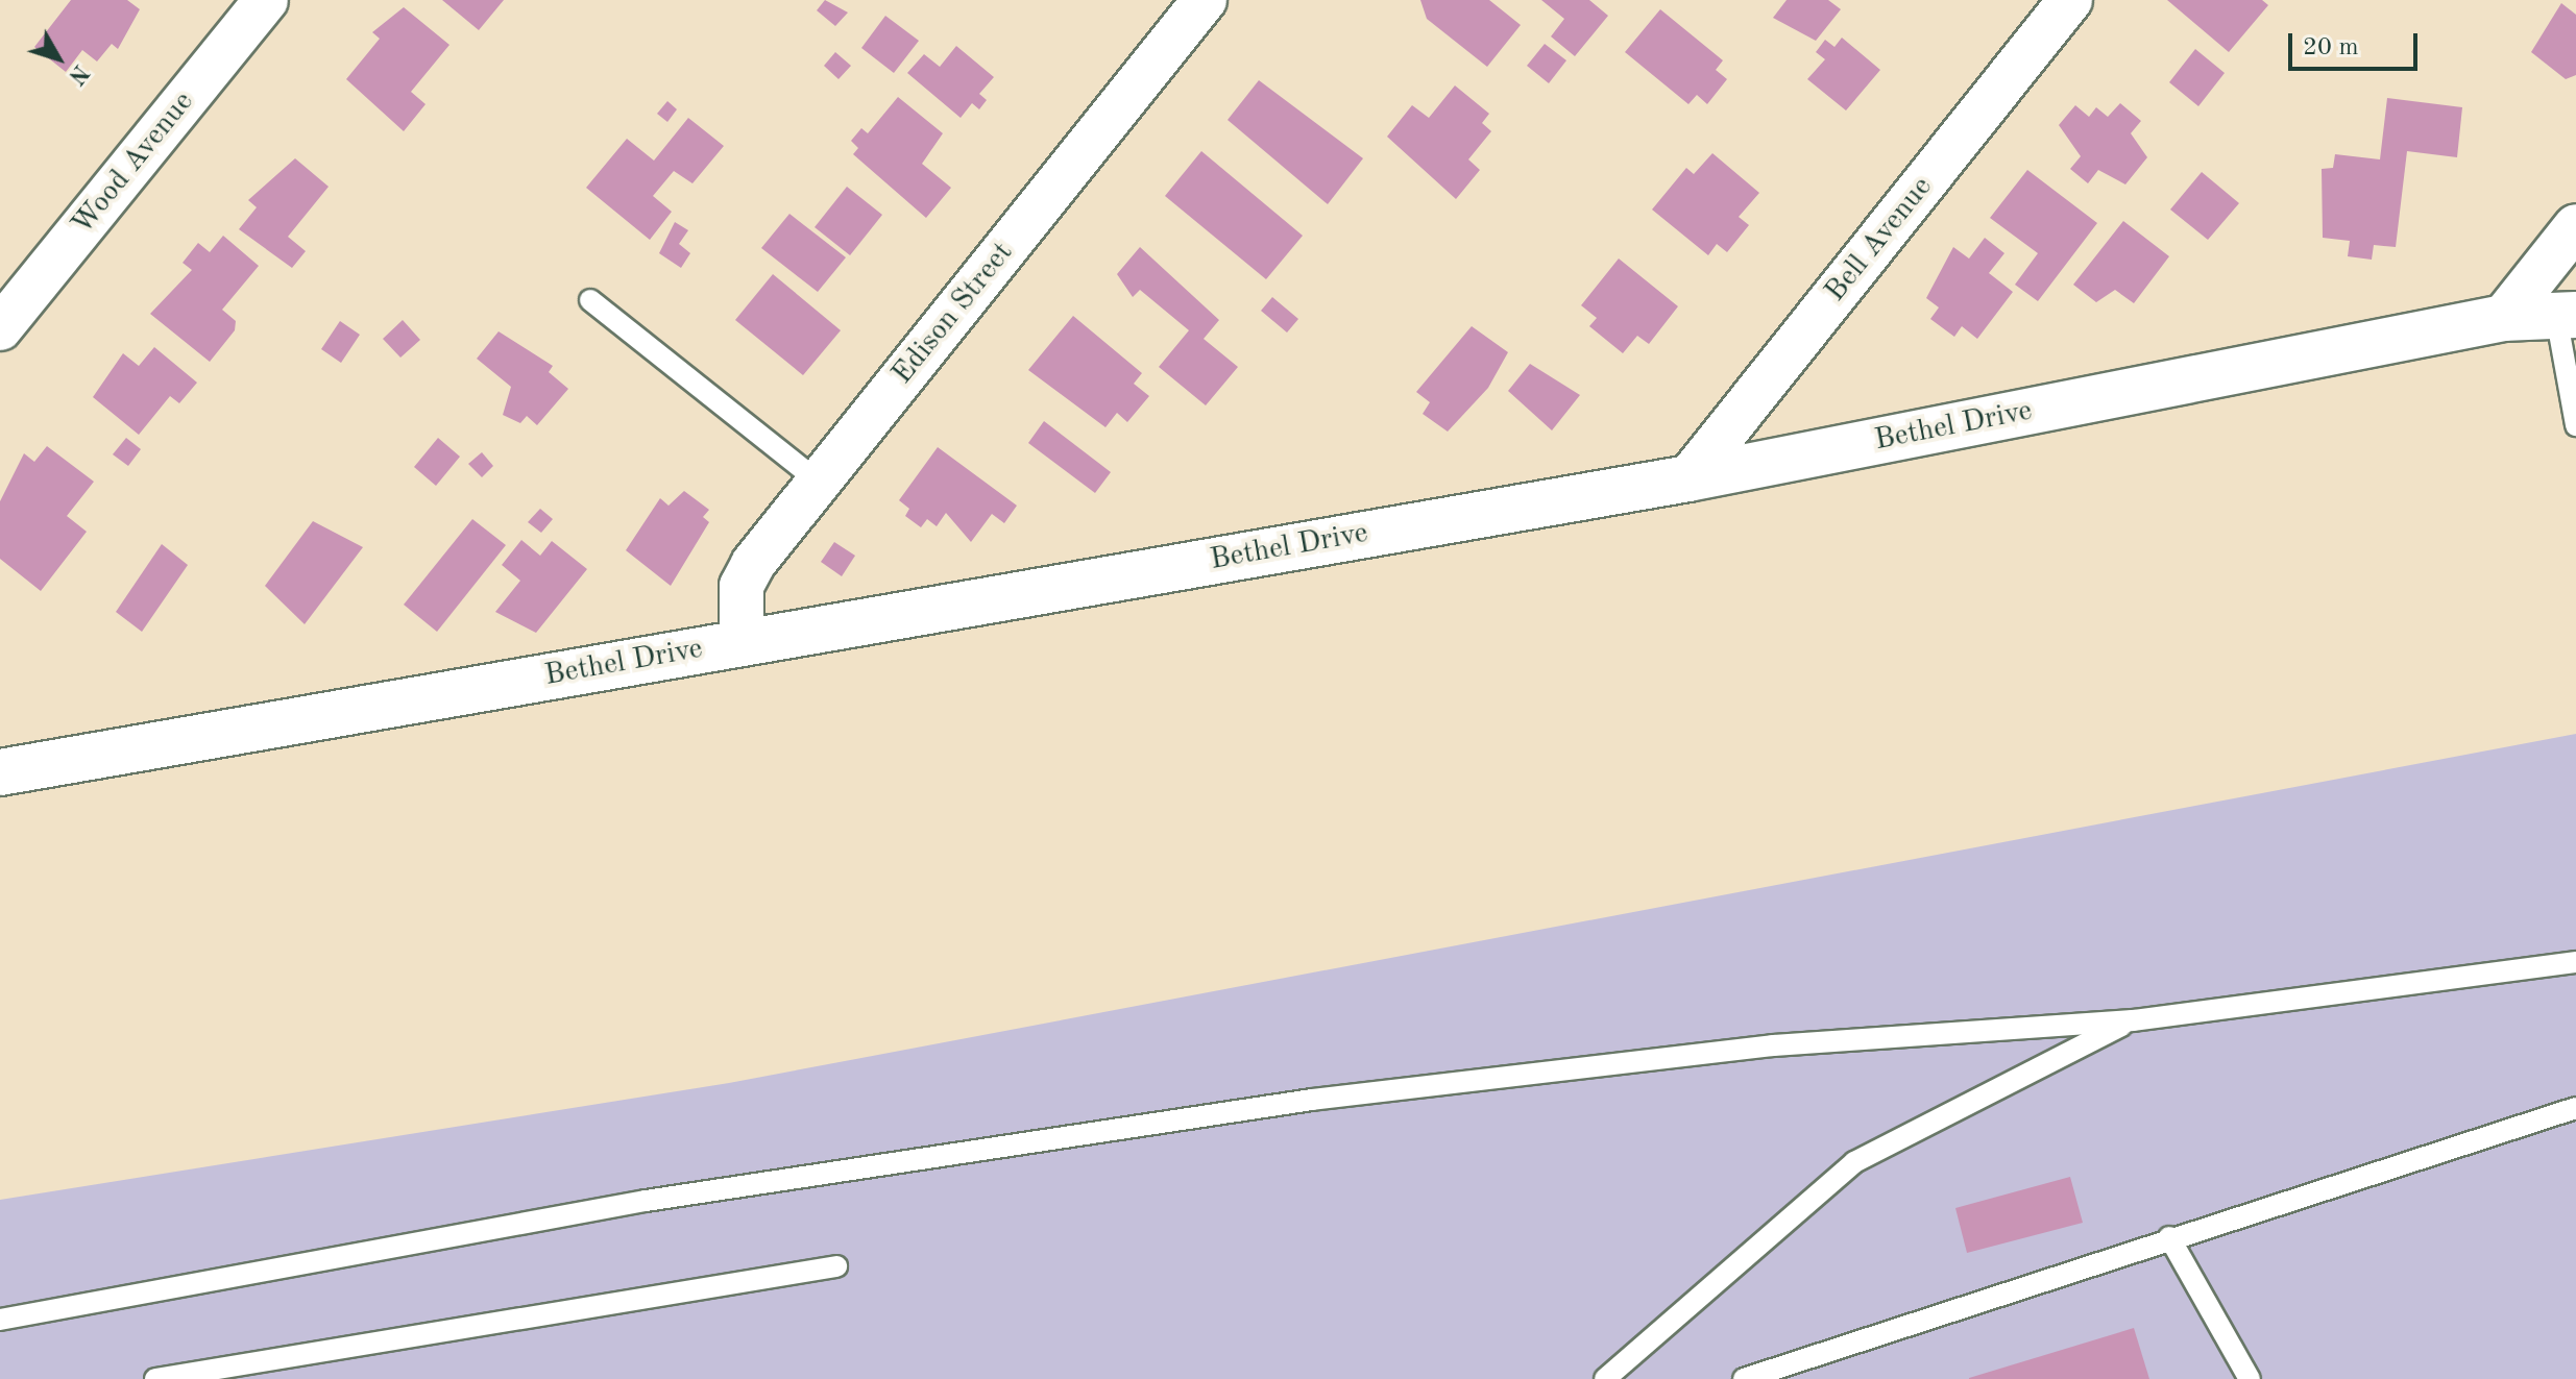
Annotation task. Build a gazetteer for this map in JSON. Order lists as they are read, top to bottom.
{
  "streets": {
    "street": [
      "Wood Avenue",
      "Bell Avenue",
      "Edison Street",
      "Bethel Drive"
    ]
  },
  "crossings": [
    ["Bell Avenue", "Bethel Drive"],
    ["Edison Street", "Bethel Drive"]
  ],
  "scale_bar": "20 m",
  "north": "bottom right"
}
